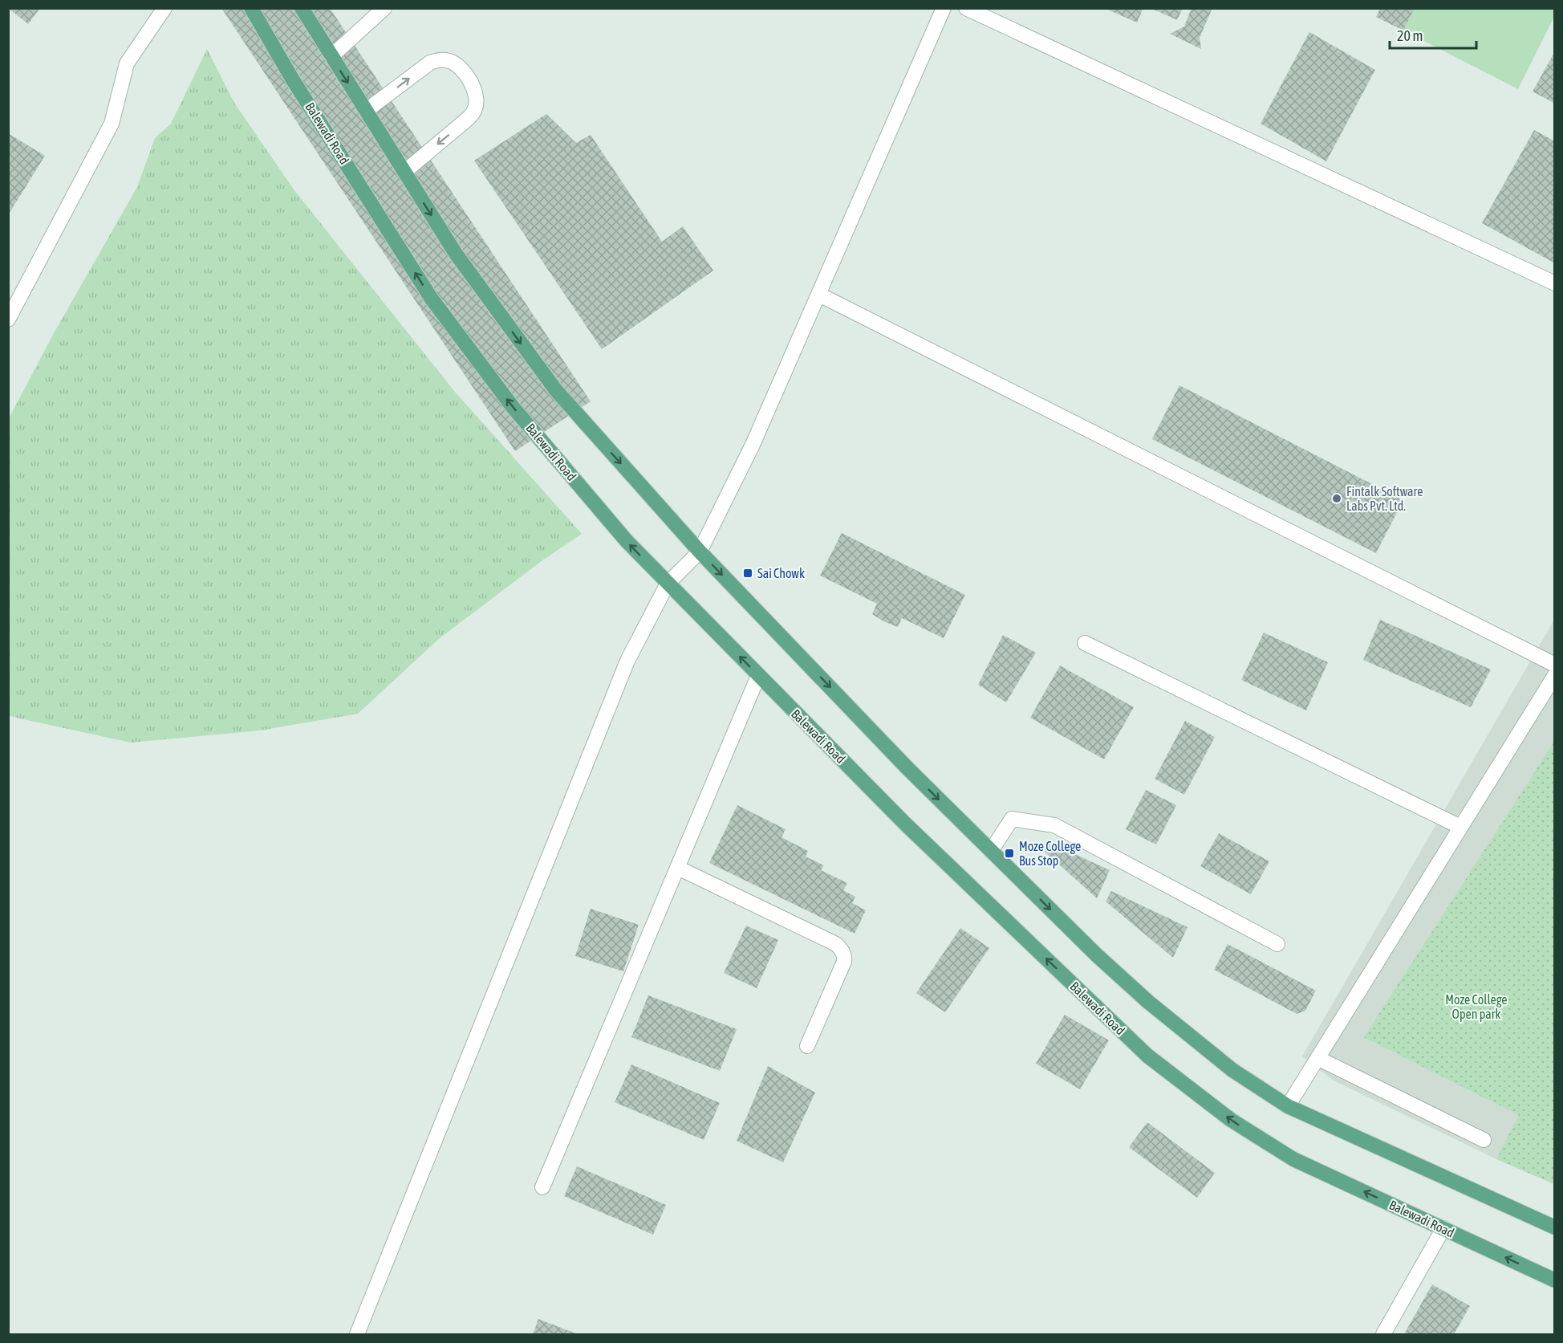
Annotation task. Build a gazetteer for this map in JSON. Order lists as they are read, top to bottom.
{
  "streets": {
    "main road": ["Balewadi Road"]
  },
  "parks": ["Moze College Open park"],
  "places": {
    "other": ["Fintalk Software Labs Pvt. Ltd."],
    "transit": ["Sai Chowk", "Moze College Bus Stop"]
  },
  "scale_bar": "20 m"
}
